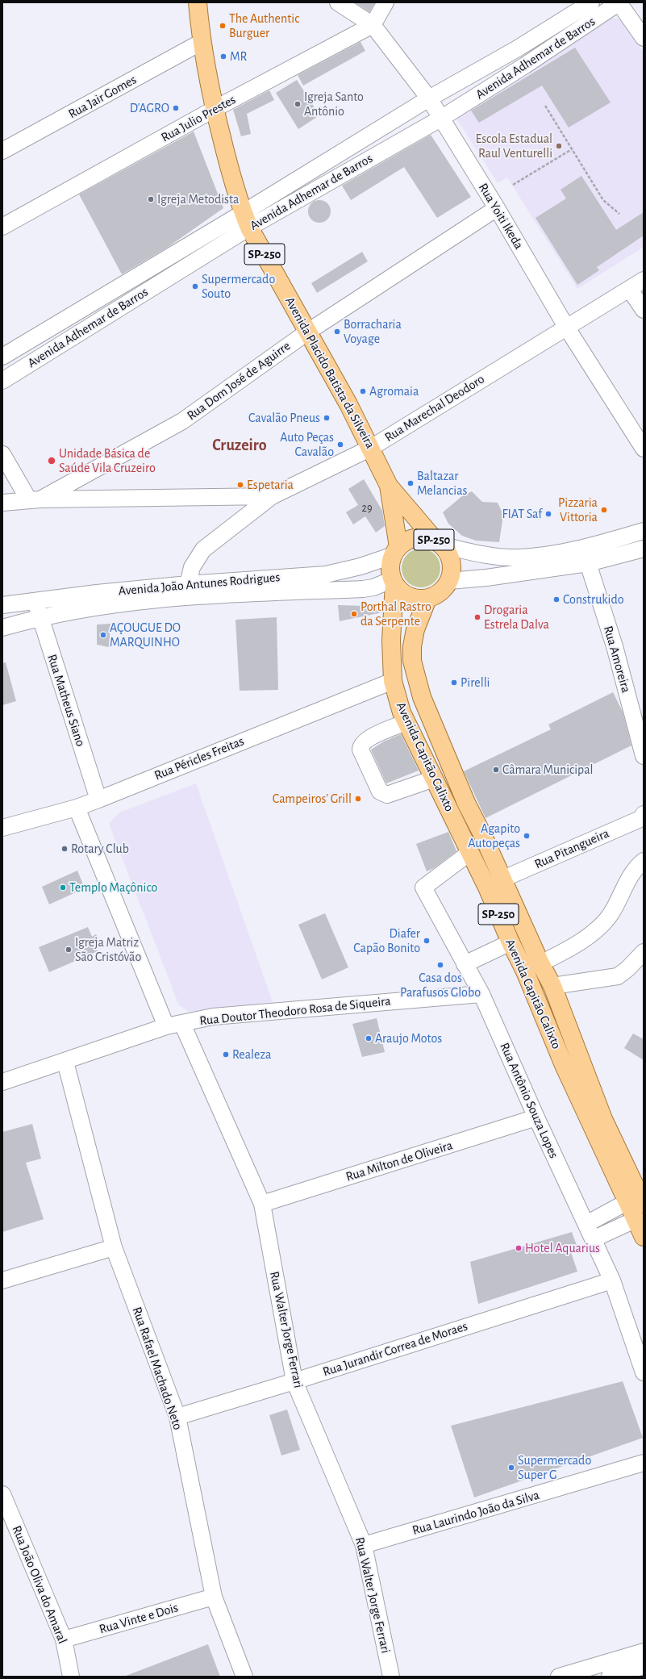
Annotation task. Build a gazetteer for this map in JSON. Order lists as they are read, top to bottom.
{
  "streets": {
    "main road": ["SP-250", "Avenida Placido Batista da Silveira", "Avenida Capitão Calixto"],
    "street": [
      "Avenida Adhemar de Barros",
      "Rua Jair Gomes",
      "Rua Julio Prestes",
      "Rua Yoiti Ikeda",
      "Rua Dom José de Aguirre",
      "Rua Marechal Deodoro",
      "Avenida João Antunes Rodrigues",
      "Rua Amoreira",
      "Rua Matheus Siano",
      "Rua Péricles Freitas",
      "Rua Pitangueira",
      "Rua Doutor Theodoro Rosa de Siqueira",
      "Rua Antônio Souza Lopes",
      "Rua Milton de Oliveira",
      "Rua Walter Jorge Ferrari",
      "Rua Jurandir Correa de Moraes",
      "Rua Rafael Machado Neto",
      "Rua Laurindo João da Silva",
      "Rua João Oliva do Amaral",
      "Rua Vinte e Dois"
    ]
  },
  "crossings": [
    ["Avenida Adhemar de Barros", "Rua Yoiti Ikeda"],
    ["Avenida Adhemar de Barros", "Avenida Placido Batista da Silveira"],
    ["Rua Jair Gomes", "Avenida Placido Batista da Silveira"],
    ["Rua Julio Prestes", "Rua Yoiti Ikeda"],
    ["Rua Julio Prestes", "Avenida Placido Batista da Silveira"],
    ["Rua Yoiti Ikeda", "Rua Dom José de Aguirre"],
    ["Rua Yoiti Ikeda", "Rua Marechal Deodoro"],
    ["SP-250", "Avenida Placido Batista da Silveira"],
    ["SP-250", "Avenida João Antunes Rodrigues"],
    ["SP-250", "Avenida Capitão Calixto"],
    ["Avenida Placido Batista da Silveira", "Rua Dom José de Aguirre"],
    ["Avenida Placido Batista da Silveira", "Rua Marechal Deodoro"],
    ["Avenida Placido Batista da Silveira", "Avenida João Antunes Rodrigues"],
    ["Avenida Placido Batista da Silveira", "Avenida Capitão Calixto"],
    ["Rua Marechal Deodoro", "Avenida João Antunes Rodrigues"],
    ["Avenida João Antunes Rodrigues", "Rua Matheus Siano"],
    ["Avenida João Antunes Rodrigues", "Avenida Capitão Calixto"],
    ["Rua Matheus Siano", "Rua Péricles Freitas"],
    ["Avenida Capitão Calixto", "Rua Péricles Freitas"],
    ["Avenida Capitão Calixto", "Rua Pitangueira"],
    ["Avenida Capitão Calixto", "Rua Antônio Souza Lopes"],
    ["Rua Doutor Theodoro Rosa de Siqueira", "Rua Antônio Souza Lopes"],
    ["Rua Doutor Theodoro Rosa de Siqueira", "Rua Walter Jorge Ferrari"],
    ["Rua Doutor Theodoro Rosa de Siqueira", "Rua Rafael Machado Neto"],
    ["Rua Antônio Souza Lopes", "Rua Milton de Oliveira"],
    ["Rua Antônio Souza Lopes", "Rua Jurandir Correa de Moraes"],
    ["Rua Milton de Oliveira", "Rua Walter Jorge Ferrari"],
    ["Rua Walter Jorge Ferrari", "Rua Jurandir Correa de Moraes"],
    ["Rua Walter Jorge Ferrari", "Rua Laurindo João da Silva"],
    ["Rua Jurandir Correa de Moraes", "Rua Rafael Machado Neto"],
    ["Rua Rafael Machado Neto", "Rua Vinte e Dois"],
    ["Rua João Oliva do Amaral", "Rua Vinte e Dois"]
  ],
  "districts": ["Cruzeiro"],
  "places": [
    "The Authentic Burguer",
    "MR",
    "Igreja Santo Antônio",
    "D'AGRO",
    "Escola Estadual Raul Venturelli",
    "Igreja Metodista",
    "Supermercado Souto",
    "Borracharia Voyage",
    "Agromaia",
    "Cavalão Pneus",
    "Auto Peças Cavalão",
    "Unidade Básica de Saúde Vila Cruzeiro",
    "Baltazar Melancias",
    "Espetaria",
    "Pizzaria Vittoria",
    "FIAT Saf",
    "Construkido",
    "Porthal Rastro da Serpente",
    "Drogaria Estrela Dalva",
    "AÇOUGUE DO MARQUINHO",
    "Pirelli",
    "Câmara Municipal",
    "Campeiros' Grill",
    "Agapito Autopeças",
    "Rotary Club",
    "Templo Maçônico",
    "Diafer Capão Bonito",
    "Igreja Matriz São Cristóvão",
    "Casa dos Parafusos Globo",
    "Araujo Motos",
    "Realeza",
    "Hotel Aquarius",
    "Supermercado Super G"
  ],
  "house_numbers": ["29"]
}
